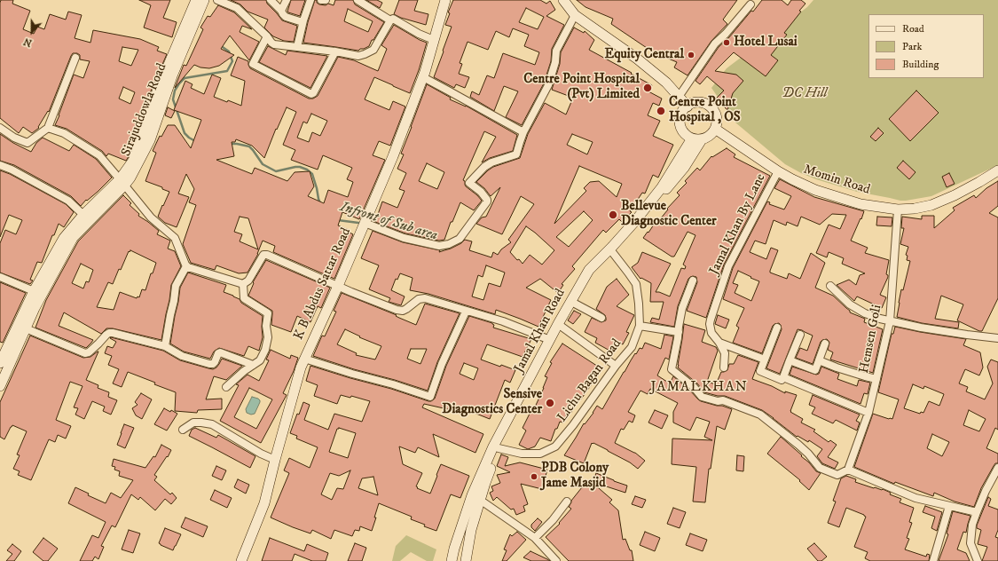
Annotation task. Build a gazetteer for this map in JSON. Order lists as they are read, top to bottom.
{
  "streets": {
    "main road": [
      "Sirajuddowla Road",
      "Momin Road",
      "K B Abdus Sattar Road",
      "Jamal Khan Road"
    ],
    "street": ["Jamal Khan By Lane", "Hemsen Goli", "Lichu Bagan Road"]
  },
  "crossings": [
    ["Momin Road", "Jamal Khan By Lane"],
    ["Momin Road", "Jamal Khan Road"],
    ["Momin Road", "Hemsen Goli"]
  ],
  "districts": ["JAMALKHAN"],
  "water": ["Infront of Sub area"],
  "parks": ["DC Hill"],
  "places": [
    "Hotel Lusai",
    "Equity Central",
    "Centre Point Hospital (Pvt) Limited",
    "Centre Point Hospital , OS",
    "Bellevue Diagnostic Center",
    "Sensive Diagnostics Center",
    "PDB Colony Jame Masjid"
  ],
  "legend": ["Road", "Park", "Building"],
  "north": "bottom"
}
